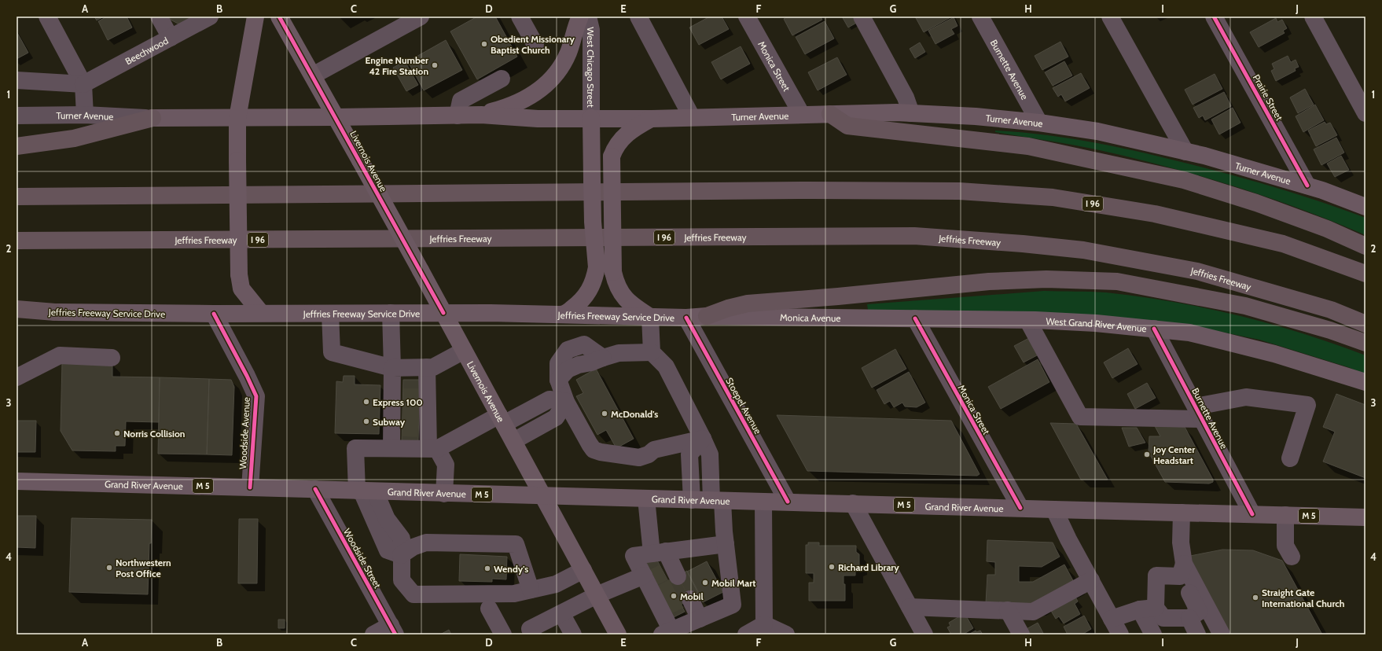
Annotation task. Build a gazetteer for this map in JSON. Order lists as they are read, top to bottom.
{
  "streets": {
    "highway": ["I 96", "Jeffries Freeway"],
    "main road": [
      "Turner Avenue",
      "Livernois Avenue",
      "Jeffries Freeway Service Drive",
      "Monica Avenue",
      "West Grand River Avenue",
      "Grand River Avenue",
      "M 5"
    ],
    "street": [
      "Beechwood",
      "Monica Street",
      "West Chicago Street",
      "Burnette Avenue",
      "Prairie Street",
      "Stoepel Avenue",
      "Woodside Avenue",
      "Woodside Street"
    ]
  },
  "crossings": [
    ["Monica Street", "Turner Avenue"],
    ["Monica Street", "Monica Avenue"],
    ["Monica Street", "West Grand River Avenue"],
    ["Monica Street", "Grand River Avenue"],
    ["Burnette Avenue", "Turner Avenue"],
    ["Burnette Avenue", "West Grand River Avenue"],
    ["Burnette Avenue", "Grand River Avenue"],
    ["Prairie Street", "Turner Avenue"],
    ["Livernois Avenue", "Jeffries Freeway Service Drive"],
    ["Livernois Avenue", "Grand River Avenue"],
    ["Jeffries Freeway Service Drive", "Monica Avenue"],
    ["Jeffries Freeway Service Drive", "Stoepel Avenue"],
    ["Jeffries Freeway Service Drive", "Woodside Avenue"],
    ["Monica Avenue", "West Grand River Avenue"],
    ["Stoepel Avenue", "Grand River Avenue"],
    ["Woodside Avenue", "Grand River Avenue"],
    ["Grand River Avenue", "Woodside Street"]
  ],
  "places": [
    "Obedient Missionary Baptist Church",
    "Engine Number 42 Fire Station",
    "Express 100",
    "McDonald's",
    "Subway",
    "Norris Collision",
    "Joy Center Headstart",
    "Richard Library",
    "Northwestern Post Office",
    "Wendy's",
    "Mobil Mart",
    "Mobil",
    "Straight Gate International Church"
  ],
  "grid": {
    "columns": [
      "A",
      "B",
      "C",
      "D",
      "E",
      "F",
      "G",
      "H",
      "I",
      "J"
    ],
    "rows": [
      "1",
      "2",
      "3",
      "4"
    ]
  }
}
